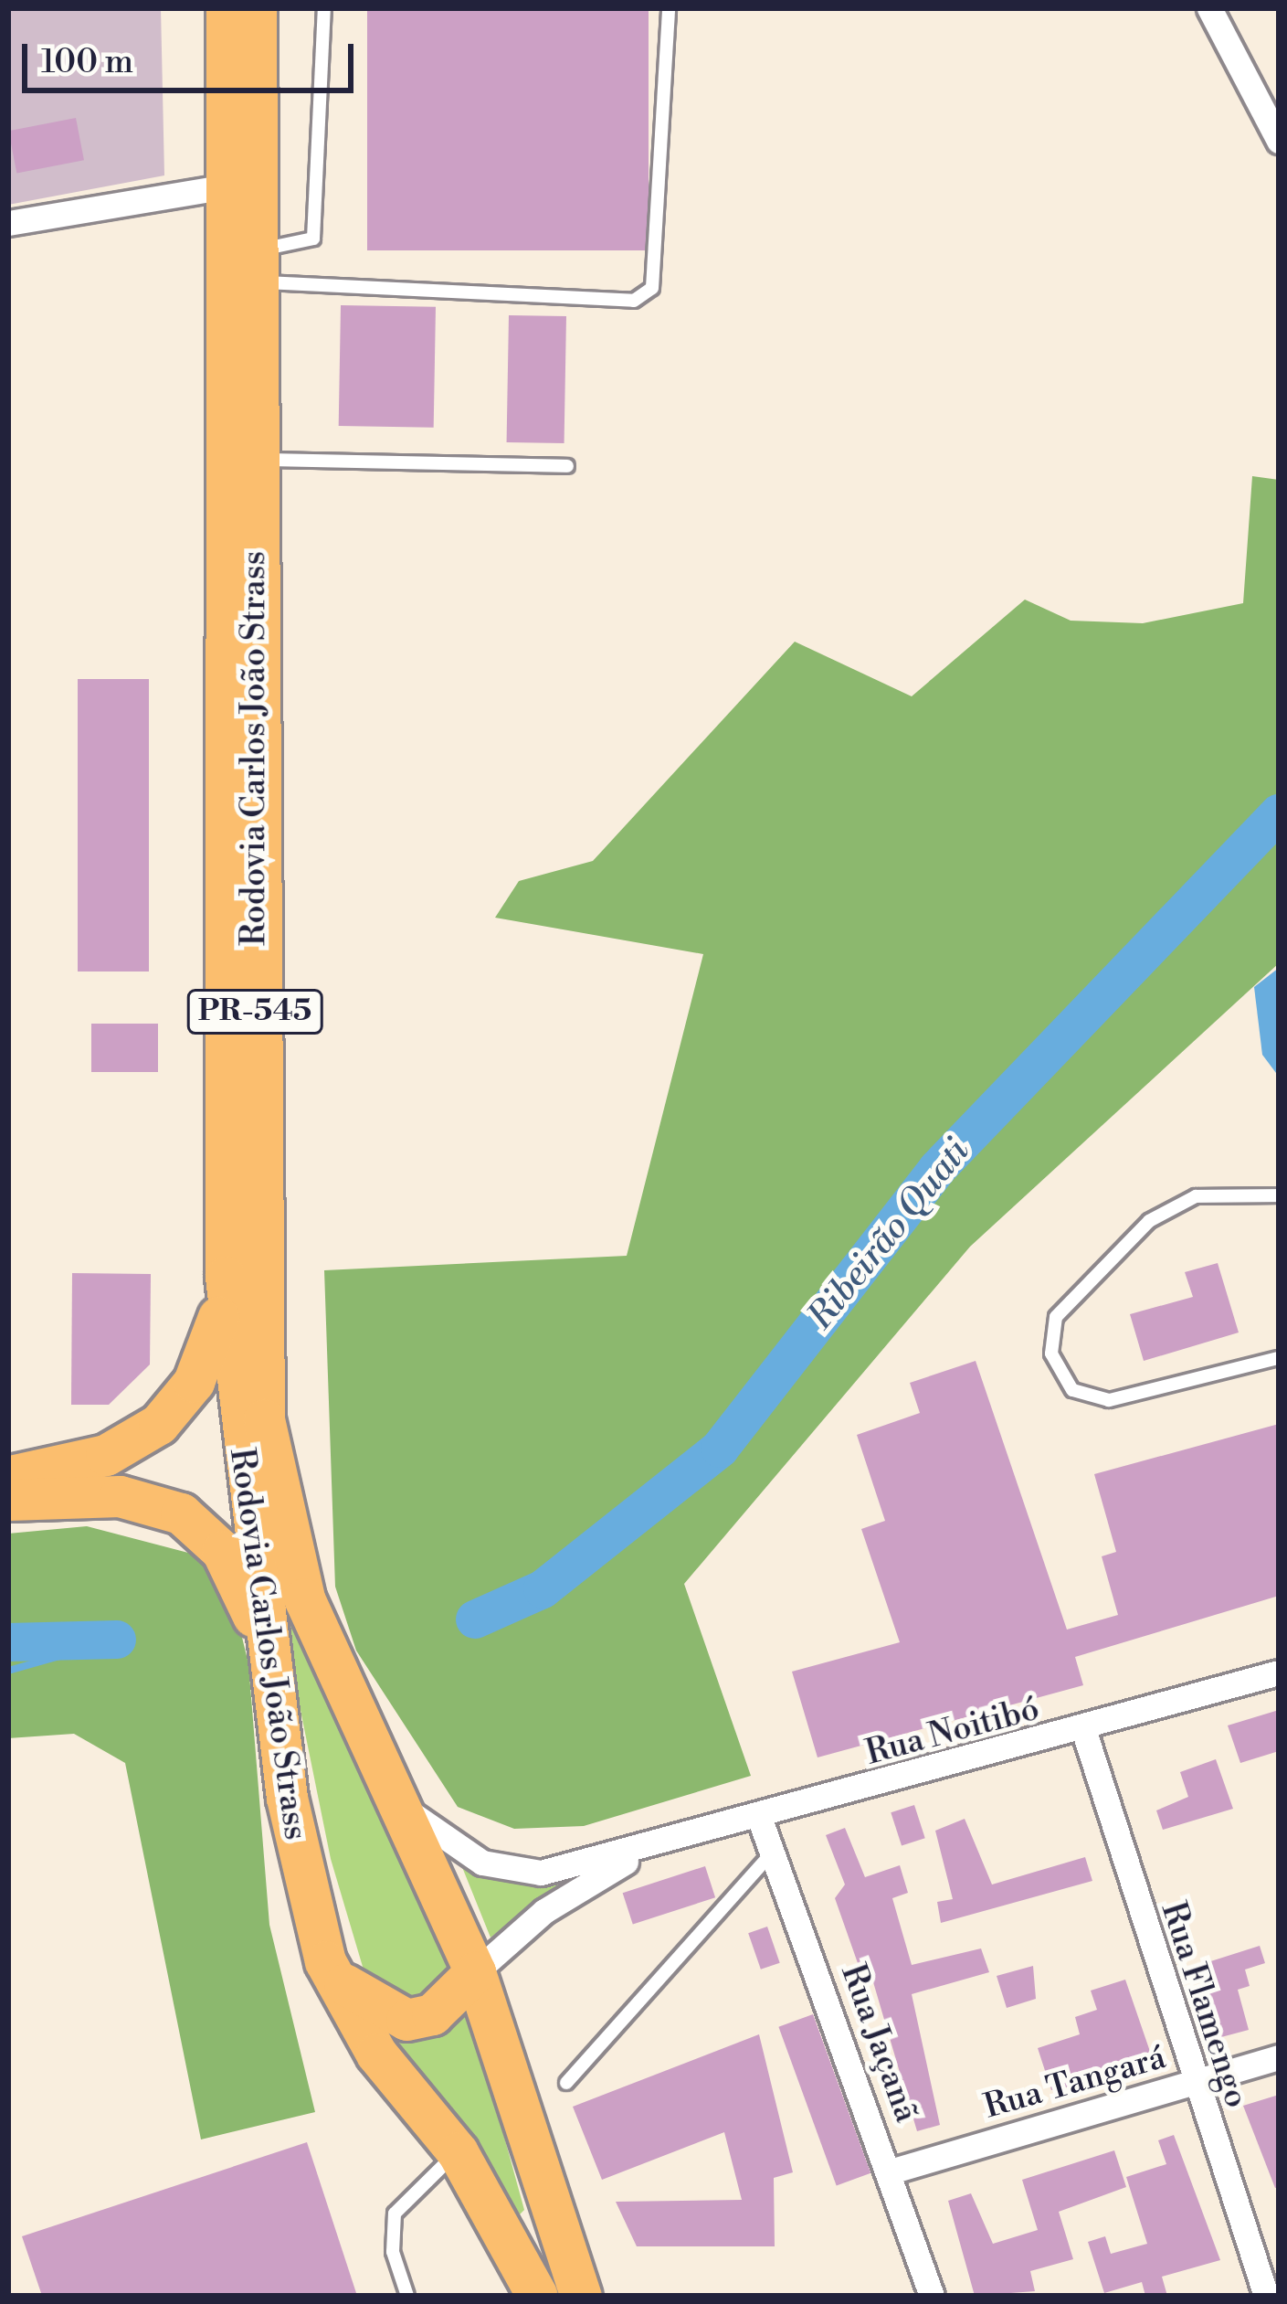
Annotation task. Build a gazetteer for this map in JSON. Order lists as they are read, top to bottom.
{
  "streets": {
    "highway": ["Rodovia Carlos João Strass", "PR-545"],
    "street": [
      "Rua Noitibó",
      "Rua Flamengo",
      "Rua Jaçanã",
      "Rua Tangará"
    ]
  },
  "crossings": [
    ["Rodovia Carlos João Strass", "Rua Noitibó"],
    ["Rua Noitibó", "Rua Flamengo"],
    ["Rua Noitibó", "Rua Jaçanã"],
    ["Rua Flamengo", "Rua Tangará"],
    ["Rua Jaçanã", "Rua Tangará"]
  ],
  "water": ["Ribeirão Quati"],
  "scale_bar": "100 m"
}
